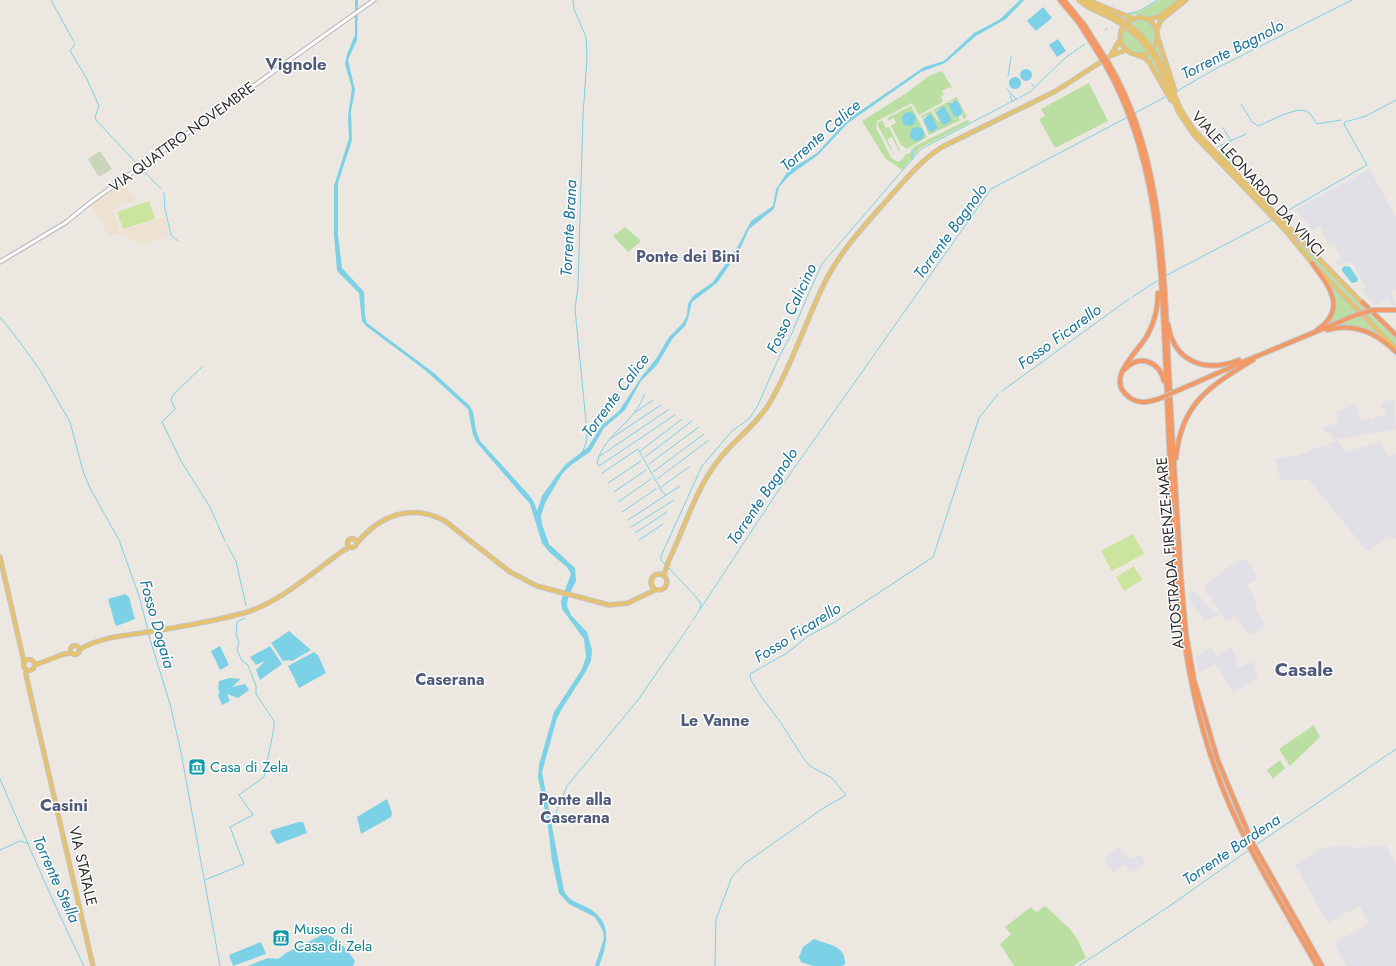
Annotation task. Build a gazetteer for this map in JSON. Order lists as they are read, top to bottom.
{
  "streets": {
    "highway": ["AUTOSTRADA FIRENZE-MARE"],
    "main road": ["VIA QUATTRO NOVEMBRE", "VIALE LEONARDO DA VINCI", "VIA STATALE"]
  },
  "districts": [
    "Vignole",
    "Ponte dei Bini",
    "Casale",
    "Caserana",
    "Le Vanne",
    "Ponte alla Caserana",
    "Casini"
  ],
  "water": [
    "Torrente Bagnolo",
    "Torrente Calice",
    "Torrente Brana",
    "Fosso Calicino",
    "Fosso Ficarello",
    "Fosso Dogaia",
    "Torrente Bardena",
    "Torrente Stella"
  ],
  "places": {
    "museum": ["Casa di Zela", "Museo di Casa di Zela"]
  }
}
